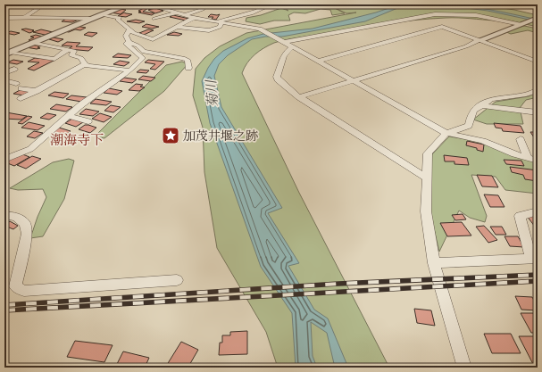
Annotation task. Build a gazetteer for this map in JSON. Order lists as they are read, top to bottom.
{
  "districts": ["潮海寺下"],
  "water": ["菊川"],
  "places": {
    "place": ["加茂井堰之跡"]
  }
}
